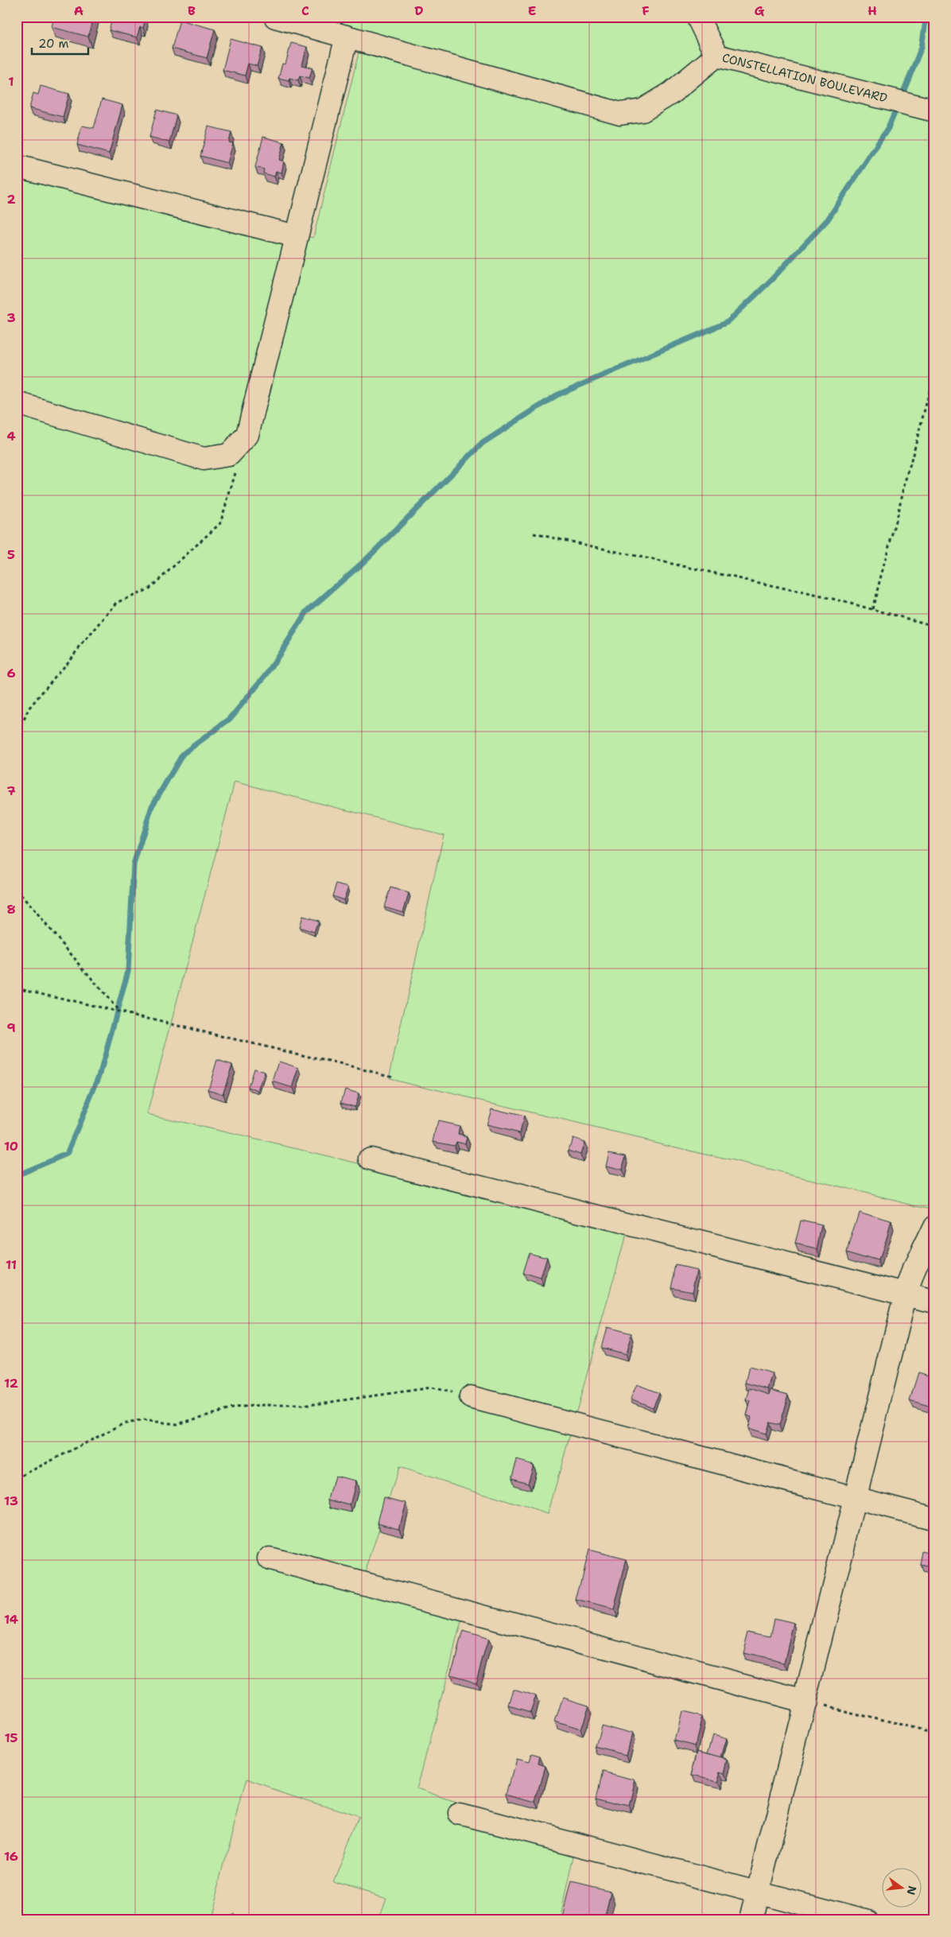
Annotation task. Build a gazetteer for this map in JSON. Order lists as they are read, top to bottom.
{
  "streets": {
    "street": ["CONSTELLATION BOULEVARD"]
  },
  "scale_bar": "20 m",
  "north": "right",
  "grid": {
    "columns": [
      "A",
      "B",
      "C",
      "D",
      "E",
      "F",
      "G",
      "H"
    ],
    "rows": [
      "1",
      "2",
      "3",
      "4",
      "5",
      "6",
      "7",
      "8",
      "9",
      "10",
      "11",
      "12",
      "13",
      "14",
      "15",
      "16"
    ]
  }
}
